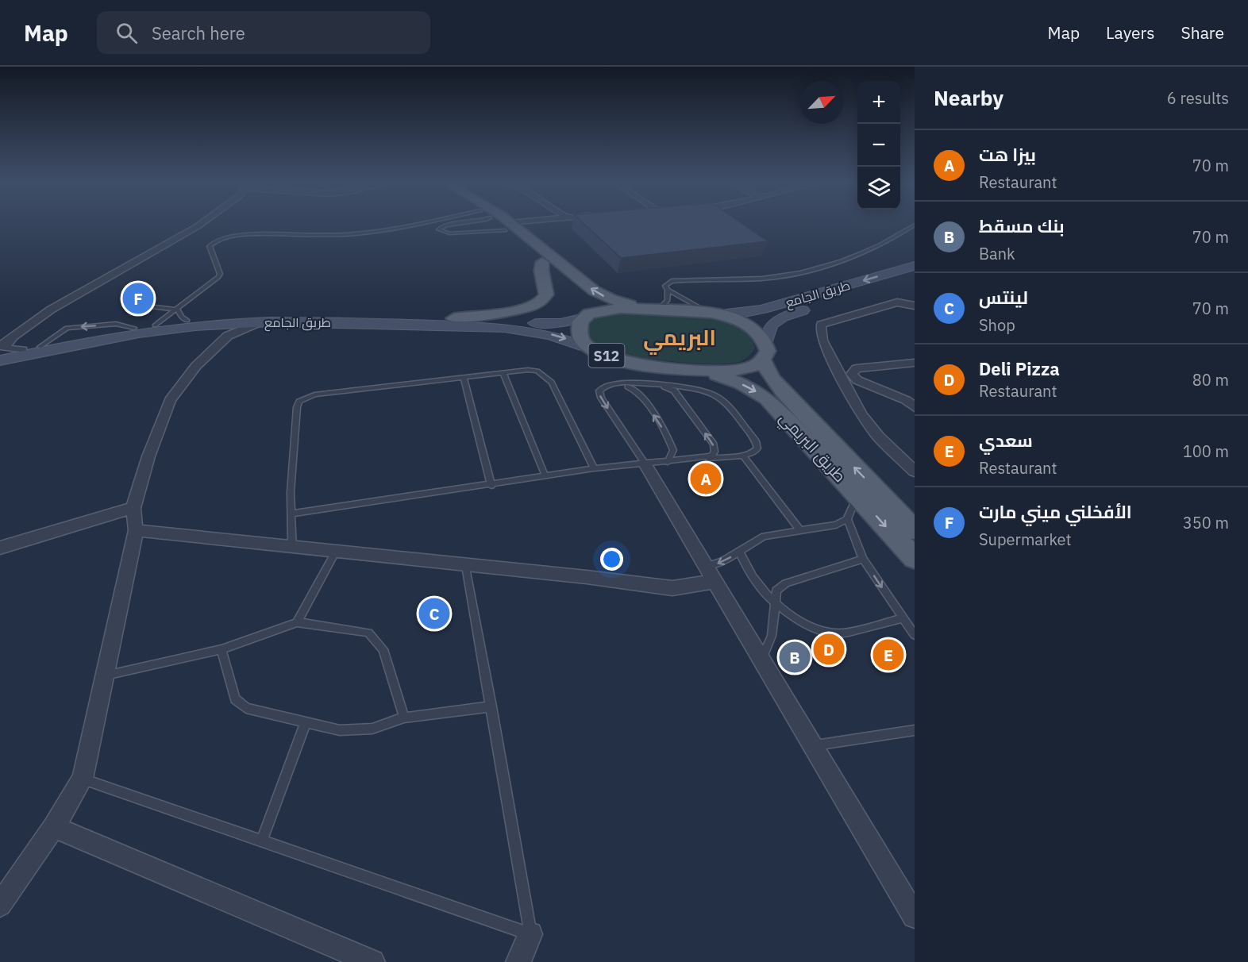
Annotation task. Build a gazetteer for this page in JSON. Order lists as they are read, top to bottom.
{
  "streets": {
    "main road": ["طريق الجامع", "S12", "طريق البريمي"]
  },
  "crossings": [
    ["طريق الجامع", "S12"],
    ["طريق الجامع", "طريق البريمي"],
    ["S12", "طريق البريمي"]
  ],
  "districts": ["البريمي"],
  "north": "top right",
  "page": {
    "header": "Map",
    "search": "Search here",
    "nav": ["Map", "Layers", "Share"],
    "heading": ["Nearby", "6 results"],
    "map_buttons": ["+", "−"],
    "list": [
      {
        "mark": "A",
        "name": "بيزا ه‍ت",
        "note": "Restaurant",
        "value": "70 m"
      },
      {
        "mark": "B",
        "name": "بنك مسقط",
        "note": "Bank",
        "value": "70 m"
      },
      {
        "mark": "C",
        "name": "لينتس",
        "note": "Shop",
        "value": "70 m"
      },
      {
        "mark": "D",
        "name": "Deli Pizza",
        "note": "Restaurant",
        "value": "80 m"
      },
      {
        "mark": "E",
        "name": "سعدي",
        "note": "Restaurant",
        "value": "100 m"
      },
      {
        "mark": "F",
        "name": "الأفخلني ميني مارت",
        "note": "Supermarket",
        "value": "350 m"
      }
    ],
    "pins": [
      "F",
      "A",
      "C",
      "D",
      "E",
      "B"
    ]
  }
}
